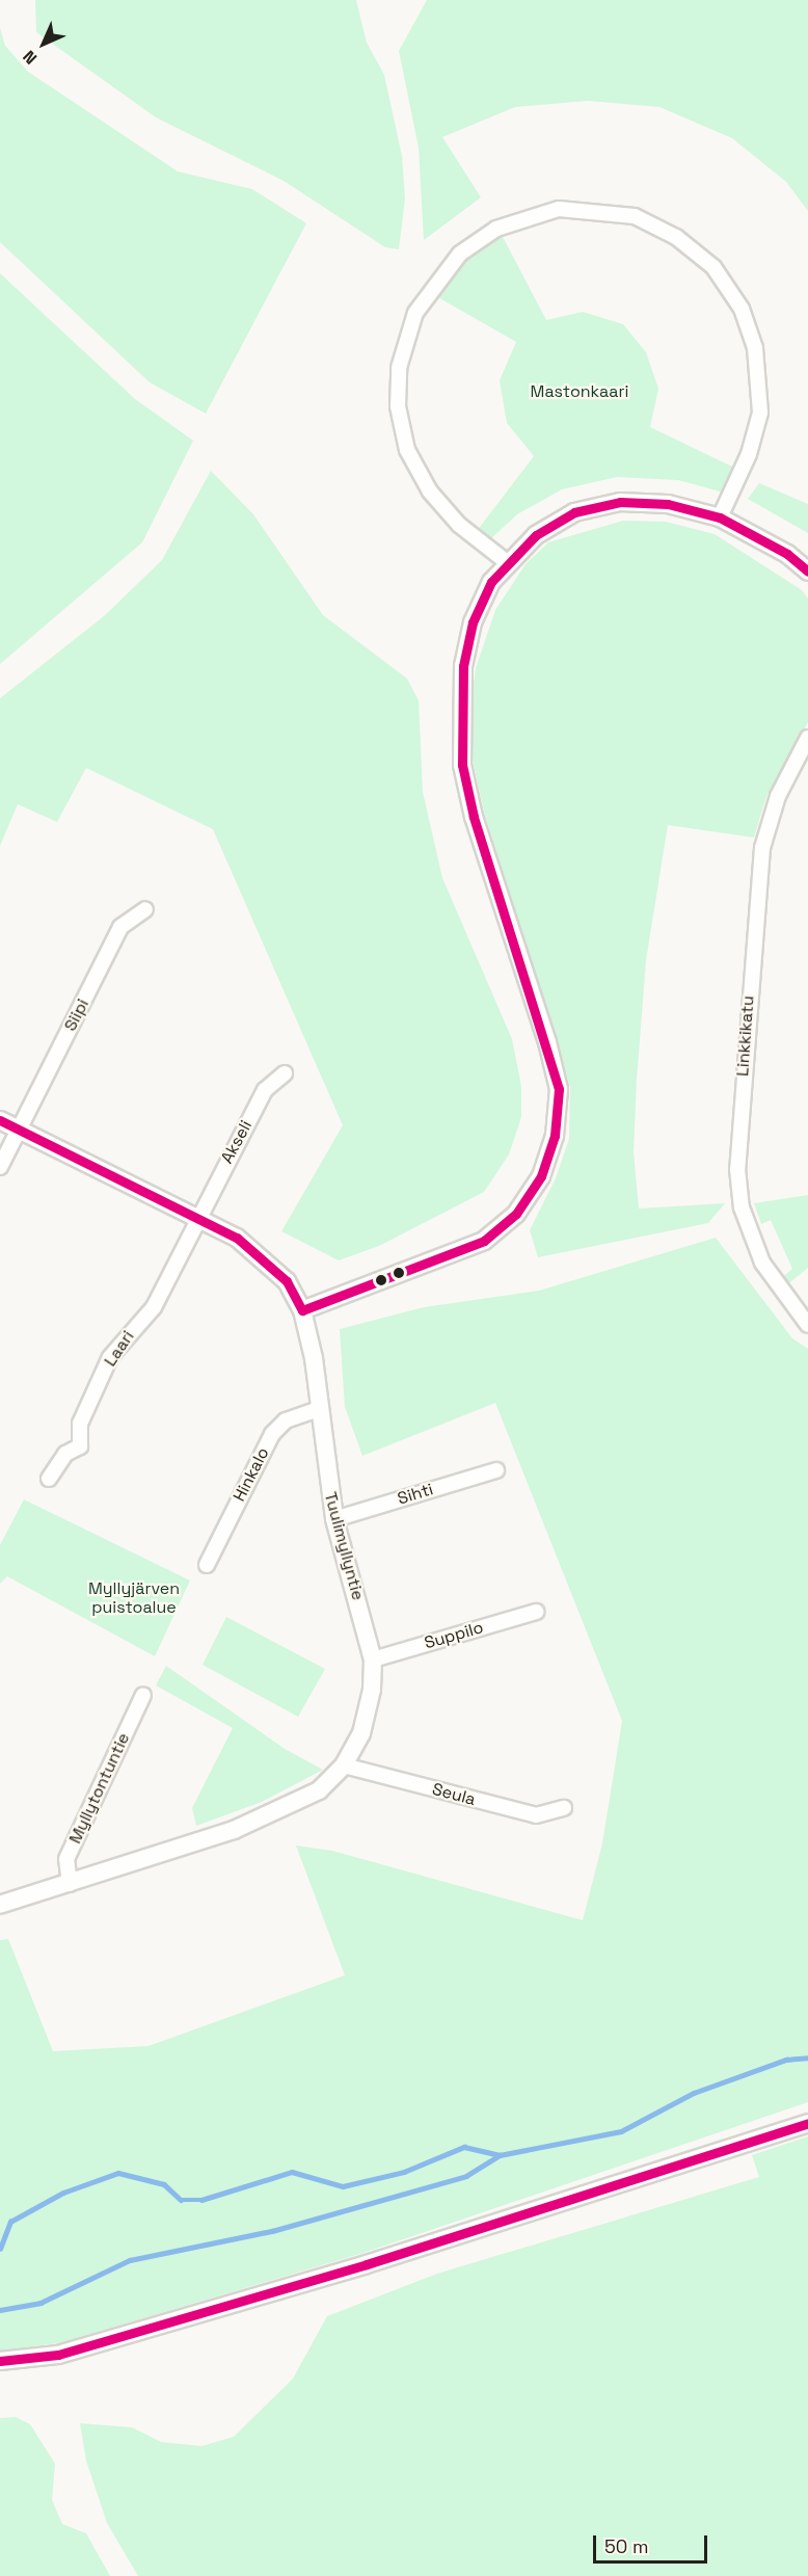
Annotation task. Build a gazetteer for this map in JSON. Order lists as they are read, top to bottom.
{
  "streets": {
    "street": [
      "Siipi",
      "Linkkikatu",
      "Akseli",
      "Laari",
      "Hinkalo",
      "Sihti",
      "Tuulimyllyntie",
      "Suppilo",
      "Myllytontuntie",
      "Seula"
    ]
  },
  "crossings": [
    ["Siipi", "Tuulimyllyntie"],
    ["Akseli", "Laari"],
    ["Akseli", "Tuulimyllyntie"],
    ["Laari", "Tuulimyllyntie"],
    ["Hinkalo", "Tuulimyllyntie"],
    ["Sihti", "Tuulimyllyntie"],
    ["Tuulimyllyntie", "Suppilo"],
    ["Tuulimyllyntie", "Myllytontuntie"],
    ["Tuulimyllyntie", "Seula"]
  ],
  "parks": ["Mastonkaari", "Myllyjärven puistoalue"],
  "scale_bar": "50 m",
  "north": "bottom left"
}
